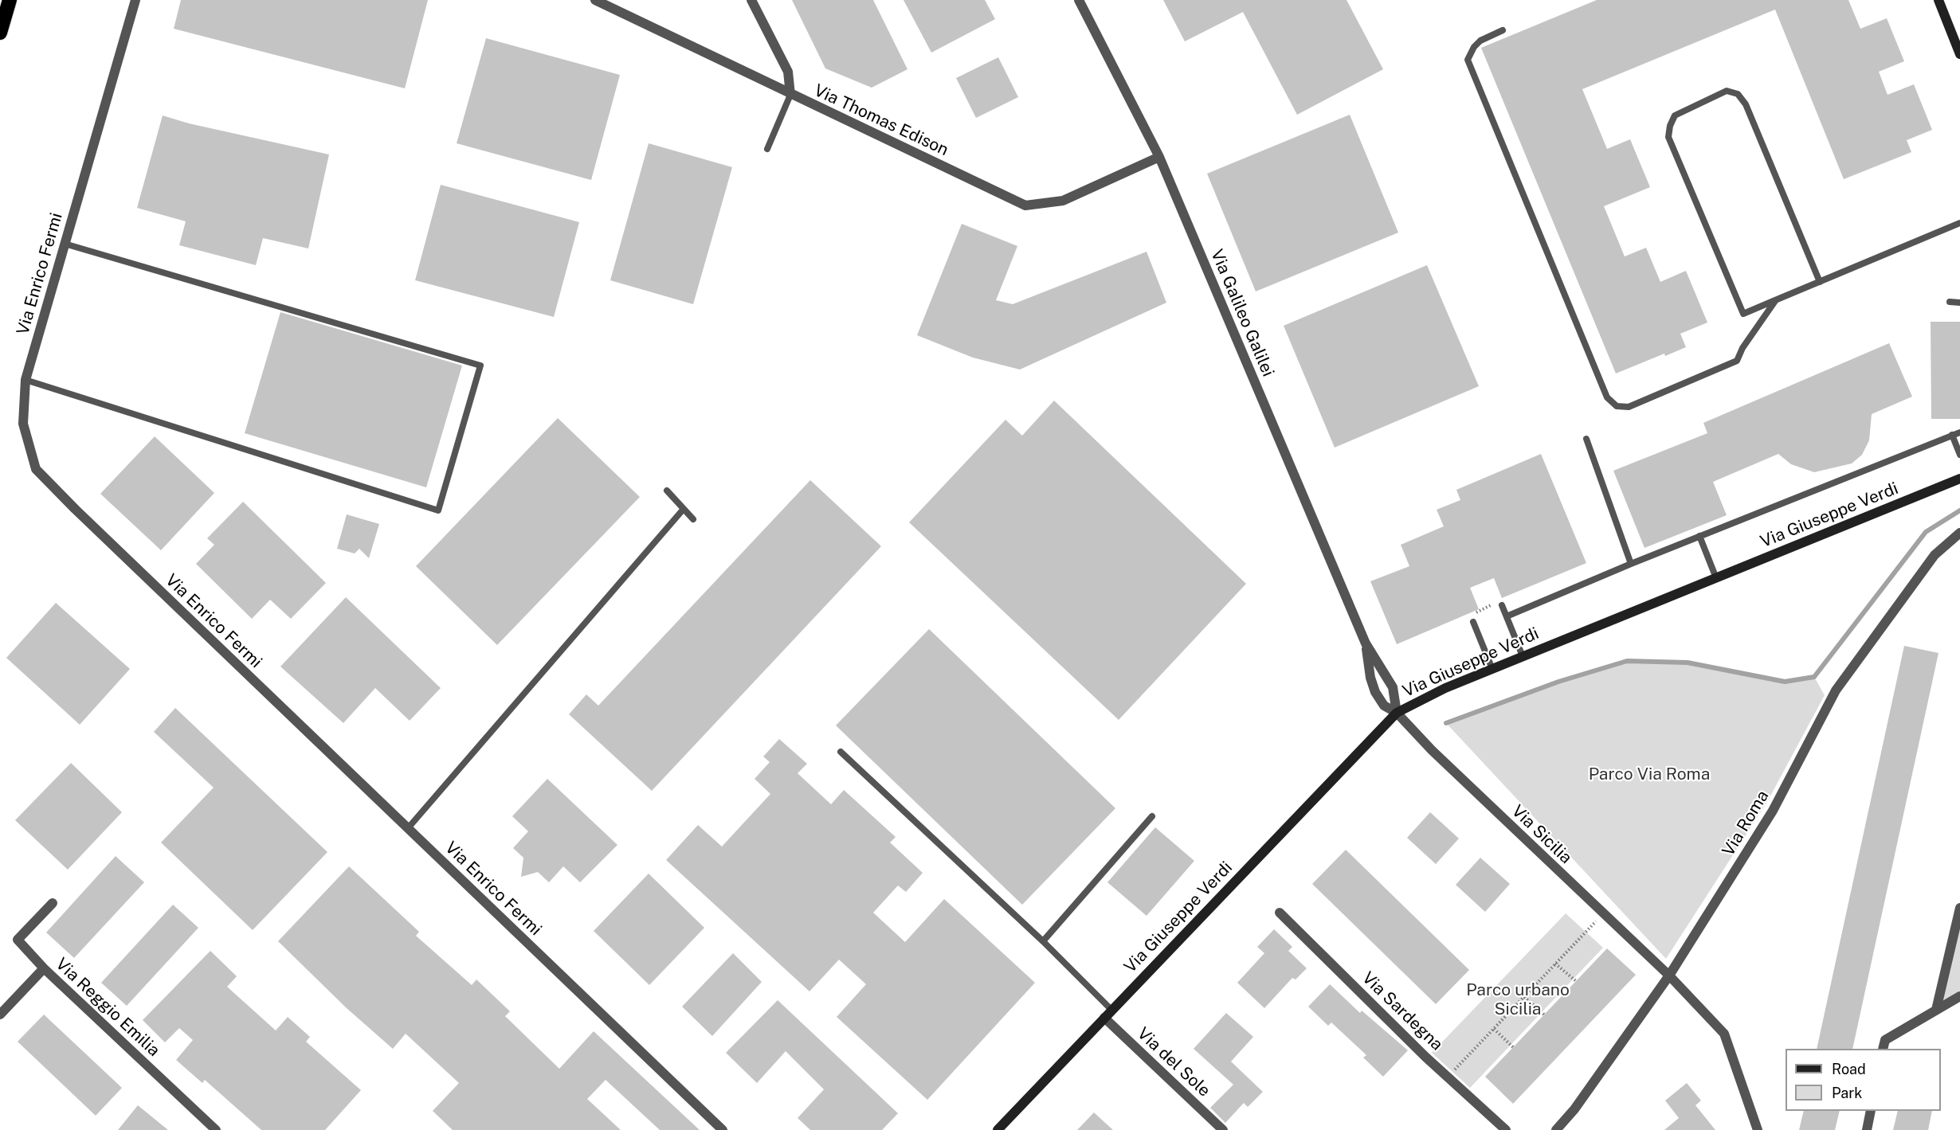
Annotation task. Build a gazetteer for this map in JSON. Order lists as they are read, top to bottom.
{
  "streets": {
    "main road": ["Via Giuseppe Verdi"],
    "street": [
      "Via Thomas Edison",
      "Via Enrico Fermi",
      "Via Galileo Galilei",
      "Via Roma",
      "Via Sicilia",
      "Via Reggio Emilia",
      "Via Sardegna",
      "Via del Sole"
    ]
  },
  "crossings": [
    ["Via Thomas Edison", "Via Galileo Galilei"],
    ["Via Galileo Galilei", "Via Giuseppe Verdi"],
    ["Via Galileo Galilei", "Via Sicilia"],
    ["Via Giuseppe Verdi", "Via Sicilia"],
    ["Via Giuseppe Verdi", "Via del Sole"],
    ["Via Roma", "Via Sicilia"]
  ],
  "parks": ["Parco Via Roma", "Parco urbano Sicilia"],
  "legend": ["Road", "Park"]
}
